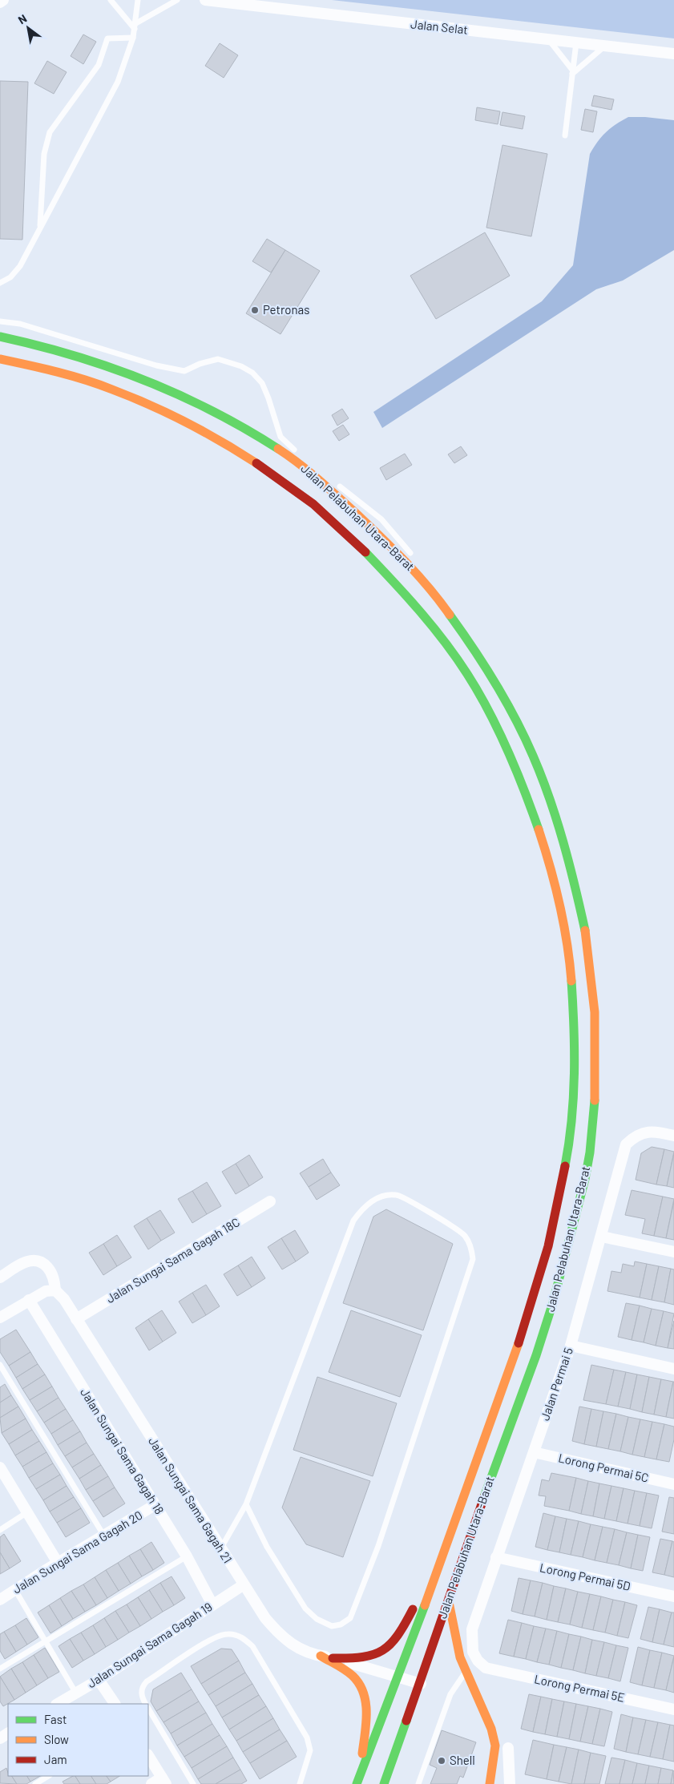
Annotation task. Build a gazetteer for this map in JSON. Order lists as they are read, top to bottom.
{
  "streets": {
    "main road": ["Jalan Pelabuhan Utara-Barat"],
    "street": [
      "Jalan Selat",
      "Jalan Sungai Sama Gagah 18C",
      "Jalan Permai 5",
      "Jalan Sungai Sama Gagah 18",
      "Lorong Permai 5C",
      "Jalan Sungai Sama Gagah 21",
      "Jalan Sungai Sama Gagah 20",
      "Lorong Permai 5D",
      "Jalan Sungai Sama Gagah 19",
      "Lorong Permai 5E"
    ]
  },
  "crossings": [
    ["Jalan Pelabuhan Utara-Barat", "Jalan Sungai Sama Gagah 21"],
    ["Jalan Sungai Sama Gagah 18C", "Jalan Sungai Sama Gagah 21"],
    ["Jalan Permai 5", "Lorong Permai 5C"],
    ["Jalan Permai 5", "Lorong Permai 5D"],
    ["Jalan Permai 5", "Lorong Permai 5E"],
    ["Jalan Sungai Sama Gagah 18", "Jalan Sungai Sama Gagah 20"],
    ["Jalan Sungai Sama Gagah 18", "Jalan Sungai Sama Gagah 19"],
    ["Jalan Sungai Sama Gagah 21", "Jalan Sungai Sama Gagah 19"]
  ],
  "places": ["Petronas", "Shell"],
  "legend": ["Fast", "Slow", "Jam"],
  "north": "top left"
}
